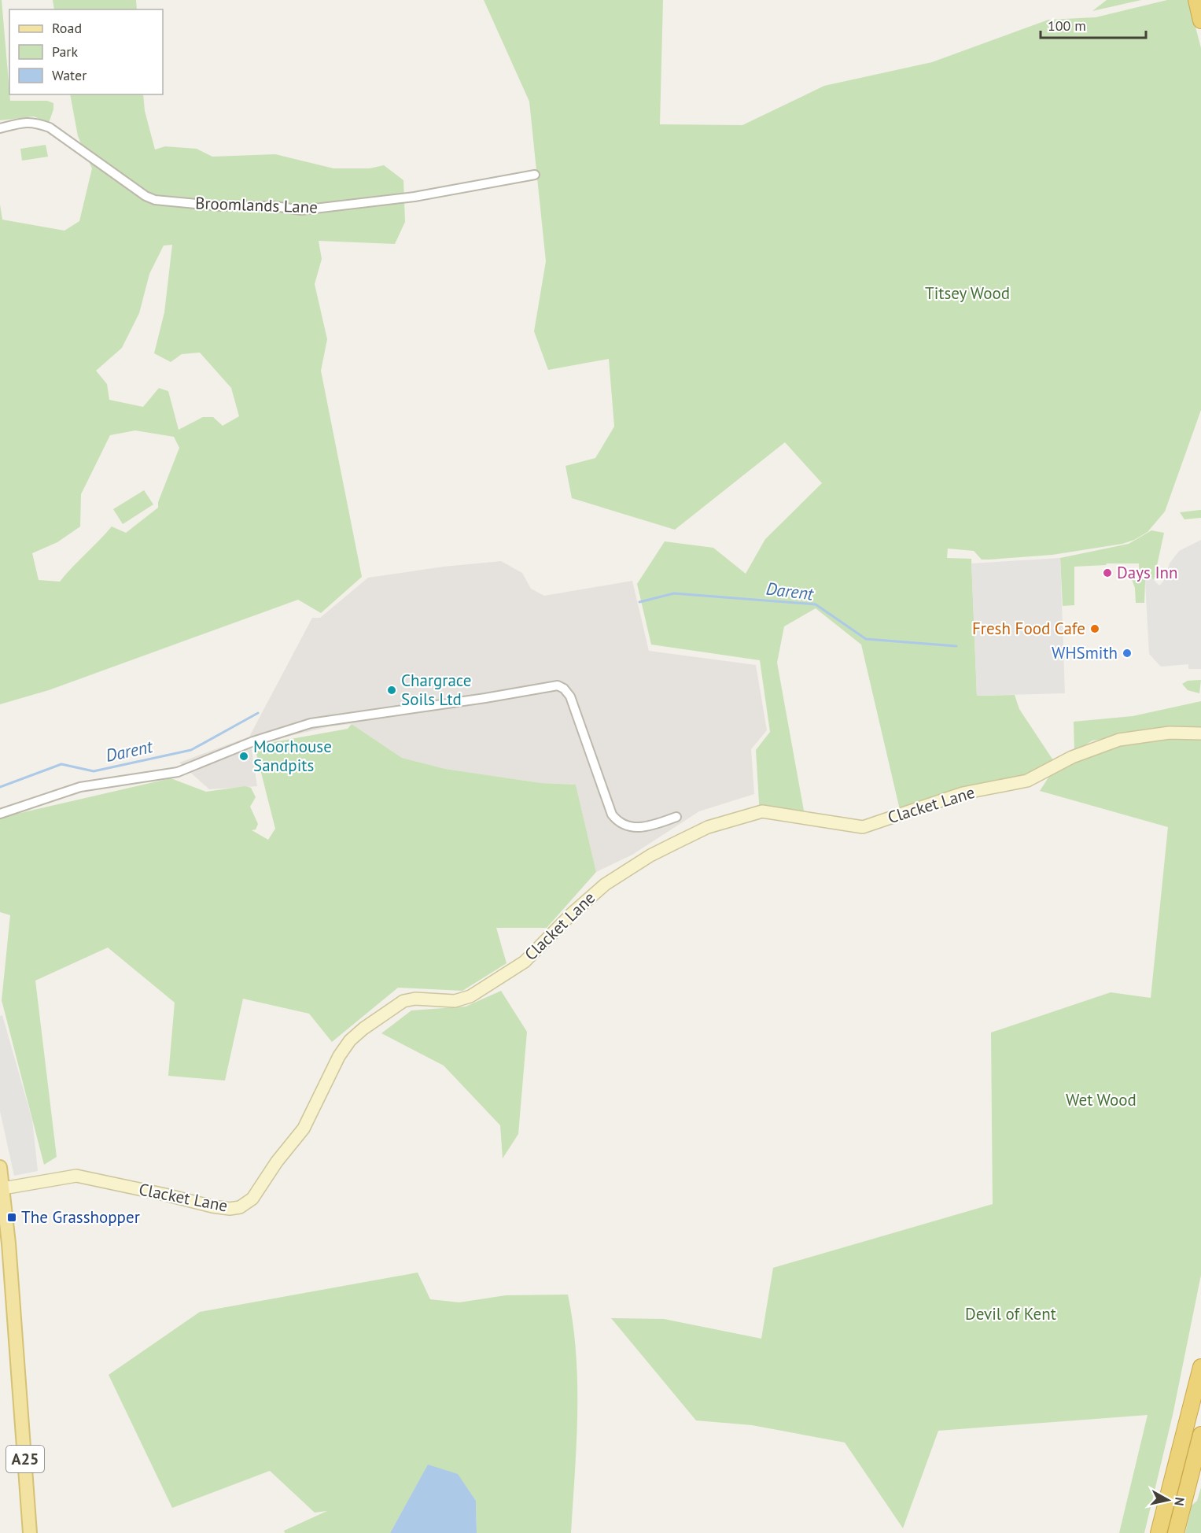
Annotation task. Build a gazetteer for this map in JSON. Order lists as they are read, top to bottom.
{
  "streets": {
    "main road": ["A25"],
    "street": ["Broomlands Lane", "Clacket Lane"]
  },
  "crossings": [
    ["Clacket Lane", "A25"]
  ],
  "water": ["Darent"],
  "parks": ["Titsey Wood", "Wet Wood", "Devil of Kent"],
  "places": {
    "other": [
      "Days Inn",
      "Fresh Food Cafe",
      "WHSmith",
      "Chargrace Soils Ltd",
      "Moorhouse Sandpits"
    ],
    "transit": ["The Grasshopper"]
  },
  "legend": ["Road", "Park", "Water"],
  "scale_bar": "100 m",
  "north": "right"
}
